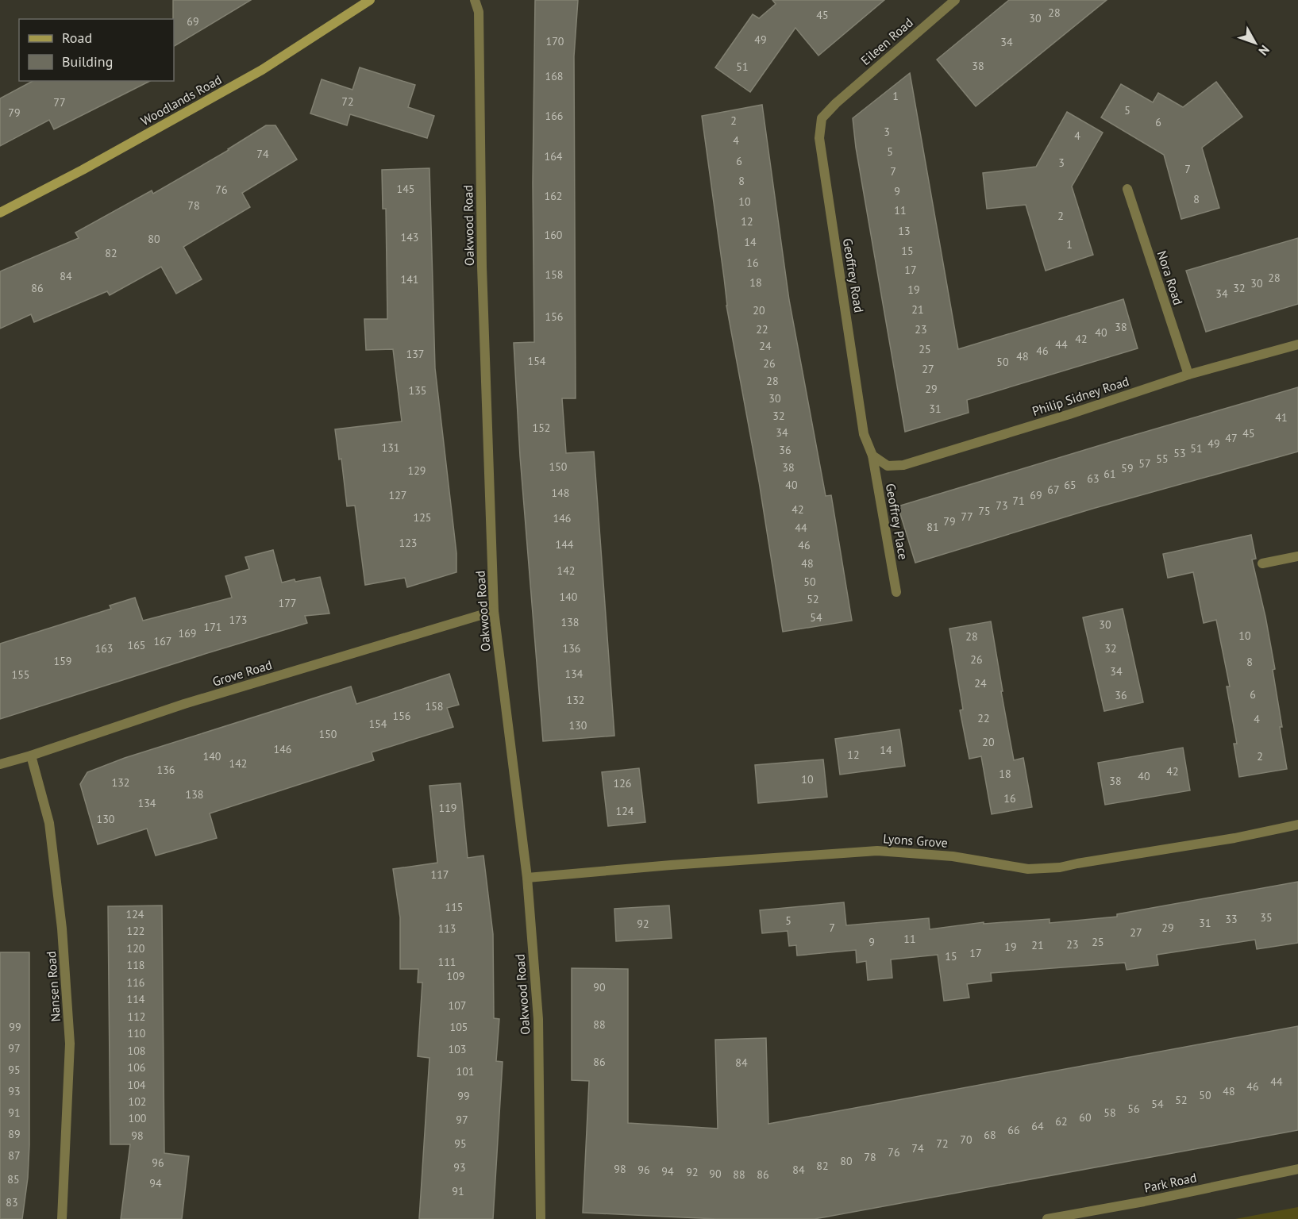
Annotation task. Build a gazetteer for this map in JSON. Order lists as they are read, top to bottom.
{
  "streets": {
    "street": [
      "Eileen Road",
      "Woodlands Road",
      "Oakwood Road",
      "Geoffrey Road",
      "Nora Road",
      "Philip Sidney Road",
      "Geoffrey Place",
      "Grove Road",
      "Lyons Grove",
      "Nansen Road",
      "Park Road"
    ]
  },
  "crossings": [
    ["Eileen Road", "Geoffrey Road"],
    ["Oakwood Road", "Grove Road"],
    ["Oakwood Road", "Lyons Grove"],
    ["Geoffrey Road", "Philip Sidney Road"],
    ["Geoffrey Road", "Geoffrey Place"],
    ["Nora Road", "Philip Sidney Road"],
    ["Philip Sidney Road", "Geoffrey Place"],
    ["Grove Road", "Nansen Road"]
  ],
  "house_numbers": [
    "28",
    "45",
    "30",
    "69",
    "49",
    "170",
    "34",
    "38",
    "51",
    "168",
    "1",
    "72",
    "77",
    "5",
    "79",
    "166",
    "2",
    "6",
    "3",
    "4",
    "4",
    "5",
    "74",
    "164",
    "6",
    "3",
    "7",
    "7",
    "8",
    "145",
    "76",
    "9",
    "162",
    "8",
    "10",
    "78",
    "11",
    "2",
    "12",
    "13",
    "160",
    "143",
    "80",
    "14",
    "1",
    "15",
    "82",
    "16",
    "17",
    "158",
    "84",
    "28",
    "141",
    "18",
    "30",
    "86",
    "32",
    "19",
    "34",
    "21",
    "20",
    "156",
    "38",
    "22",
    "23",
    "40",
    "42",
    "44",
    "24",
    "25",
    "46",
    "137",
    "48",
    "154",
    "50",
    "26",
    "27",
    "28",
    "29",
    "135",
    "30",
    "31",
    "32",
    "41",
    "152",
    "34",
    "45",
    "47",
    "49",
    "131",
    "51",
    "36",
    "53",
    "55",
    "57",
    "150",
    "38",
    "59",
    "129",
    "61",
    "63",
    "40",
    "65",
    "67",
    "148",
    "127",
    "69",
    "71",
    "73",
    "42",
    "75",
    "77",
    "125",
    "146",
    "79",
    "81",
    "44",
    "123",
    "144",
    "46",
    "48",
    "142",
    "50",
    "140",
    "52",
    "177",
    "54",
    "173",
    "138",
    "30",
    "171",
    "169",
    "10",
    "28",
    "167",
    "165",
    "163",
    "136",
    "32",
    "26",
    "159",
    "8",
    "34",
    "134",
    "155",
    "24",
    "6",
    "36",
    "132",
    "158",
    "156",
    "22",
    "4",
    "154",
    "130",
    "150",
    "20",
    "146",
    "14",
    "12",
    "140",
    "2",
    "142",
    "136",
    "42",
    "18",
    "40",
    "10",
    "38",
    "132",
    "126",
    "138",
    "16",
    "134",
    "119",
    "124",
    "130",
    "117",
    "115",
    "124",
    "35",
    "33",
    "5",
    "31",
    "92",
    "7",
    "29",
    "113",
    "122",
    "27",
    "11",
    "9",
    "25",
    "23",
    "21",
    "19",
    "120",
    "17",
    "15",
    "111",
    "118",
    "109",
    "116",
    "90",
    "114",
    "107",
    "112",
    "88",
    "99",
    "105",
    "110",
    "97",
    "103",
    "108",
    "86",
    "84",
    "106",
    "95",
    "101",
    "44",
    "104",
    "46",
    "93",
    "48",
    "50",
    "99",
    "52",
    "102",
    "54",
    "56",
    "91",
    "58",
    "60",
    "100",
    "97",
    "62",
    "64",
    "66",
    "89",
    "68",
    "98",
    "70",
    "95",
    "72",
    "74",
    "76",
    "87",
    "78",
    "80",
    "96",
    "82",
    "93",
    "98",
    "96",
    "84",
    "94",
    "92",
    "90",
    "88",
    "86",
    "85",
    "94",
    "91",
    "83"
  ],
  "legend": ["Road", "Building"],
  "north": "bottom right"
}
